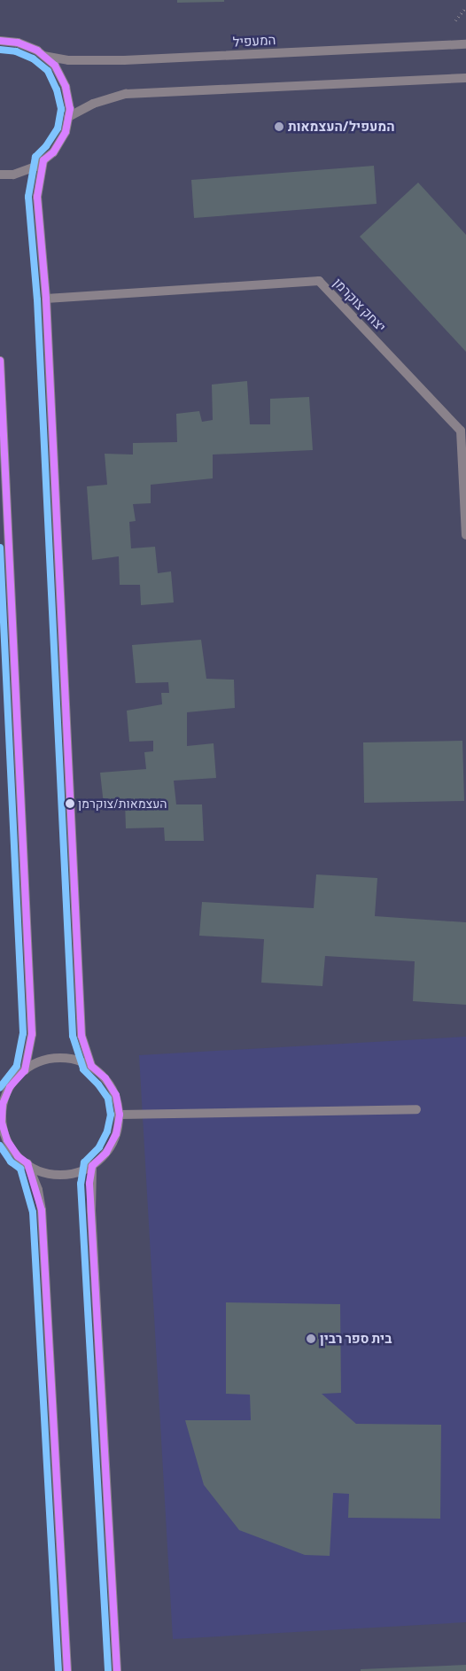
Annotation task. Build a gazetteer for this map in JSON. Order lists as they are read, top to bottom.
{
  "streets": {
    "street": ["המעפיל", "יצחק צוקרמן"]
  },
  "places": ["המעפיל/העצמאות", "העצמאות/צוקרמן", "בית ספר רבין"]
}
